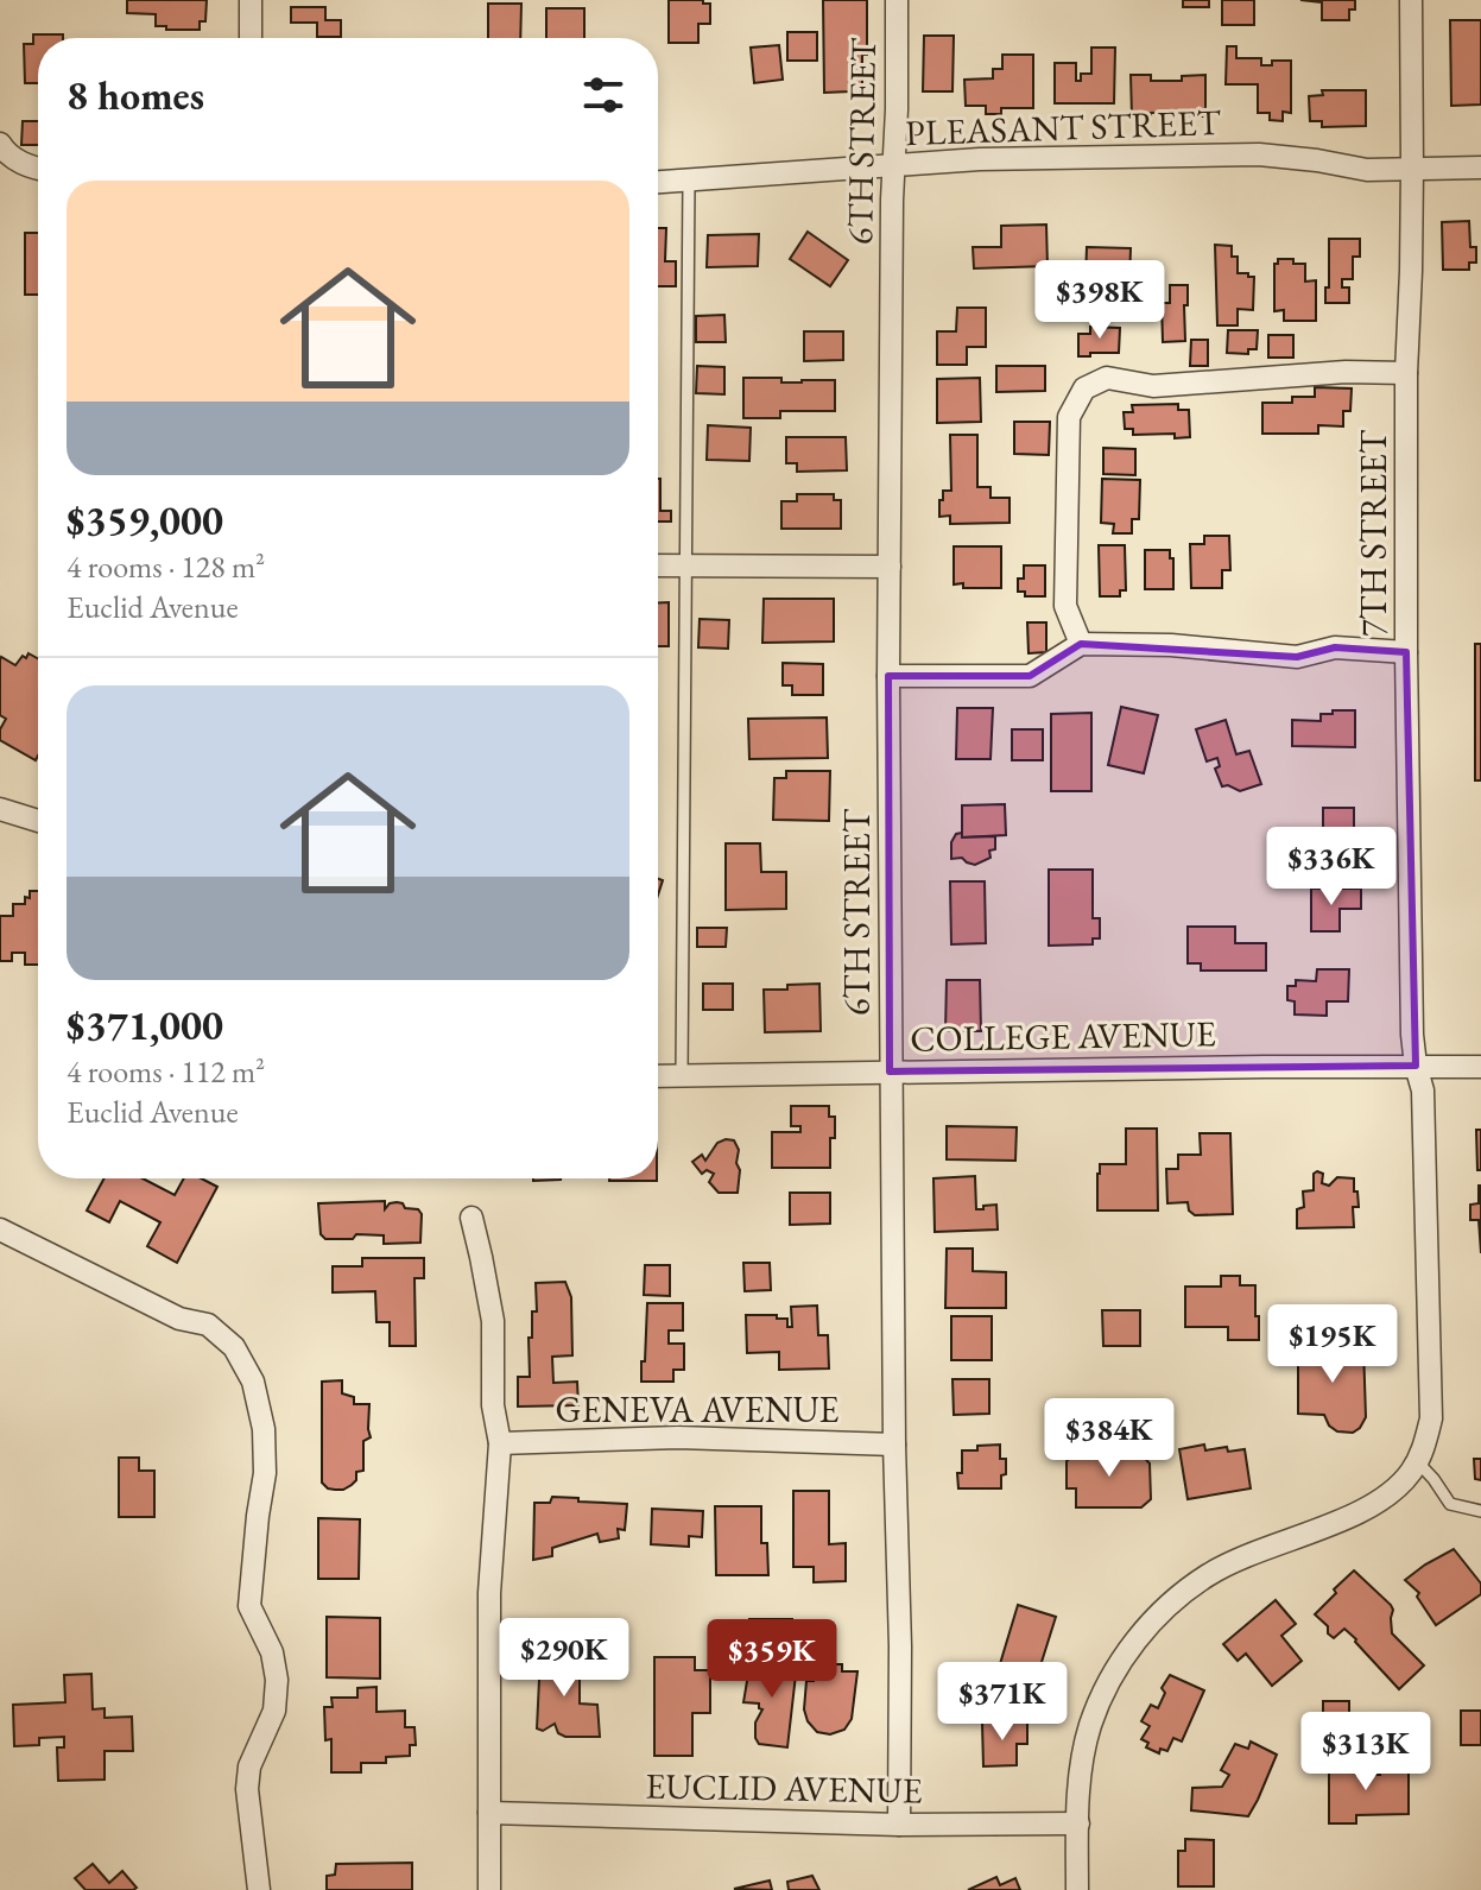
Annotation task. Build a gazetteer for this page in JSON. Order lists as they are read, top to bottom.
{
  "streets": {
    "street": [
      "PLEASANT STREET",
      "6TH STREET",
      "7TH STREET",
      "COLLEGE AVENUE",
      "GENEVA AVENUE",
      "EUCLID AVENUE"
    ]
  },
  "crossings": [
    ["PLEASANT STREET", "6TH STREET"],
    ["PLEASANT STREET", "7TH STREET"],
    ["6TH STREET", "COLLEGE AVENUE"],
    ["6TH STREET", "GENEVA AVENUE"],
    ["6TH STREET", "EUCLID AVENUE"],
    ["7TH STREET", "COLLEGE AVENUE"]
  ],
  "page": {
    "heading": "8 homes",
    "list": [
      {
        "name": "$359,000",
        "note": "4 rooms · 128 m² · Euclid Avenue"
      },
      {
        "name": "$371,000",
        "note": "4 rooms · 112 m² · Euclid Avenue"
      }
    ],
    "price": [
      "$398K",
      "$336K",
      "$195K",
      "$384K",
      "$290K",
      "$359K",
      "$371K",
      "$313K"
    ]
  }
}
